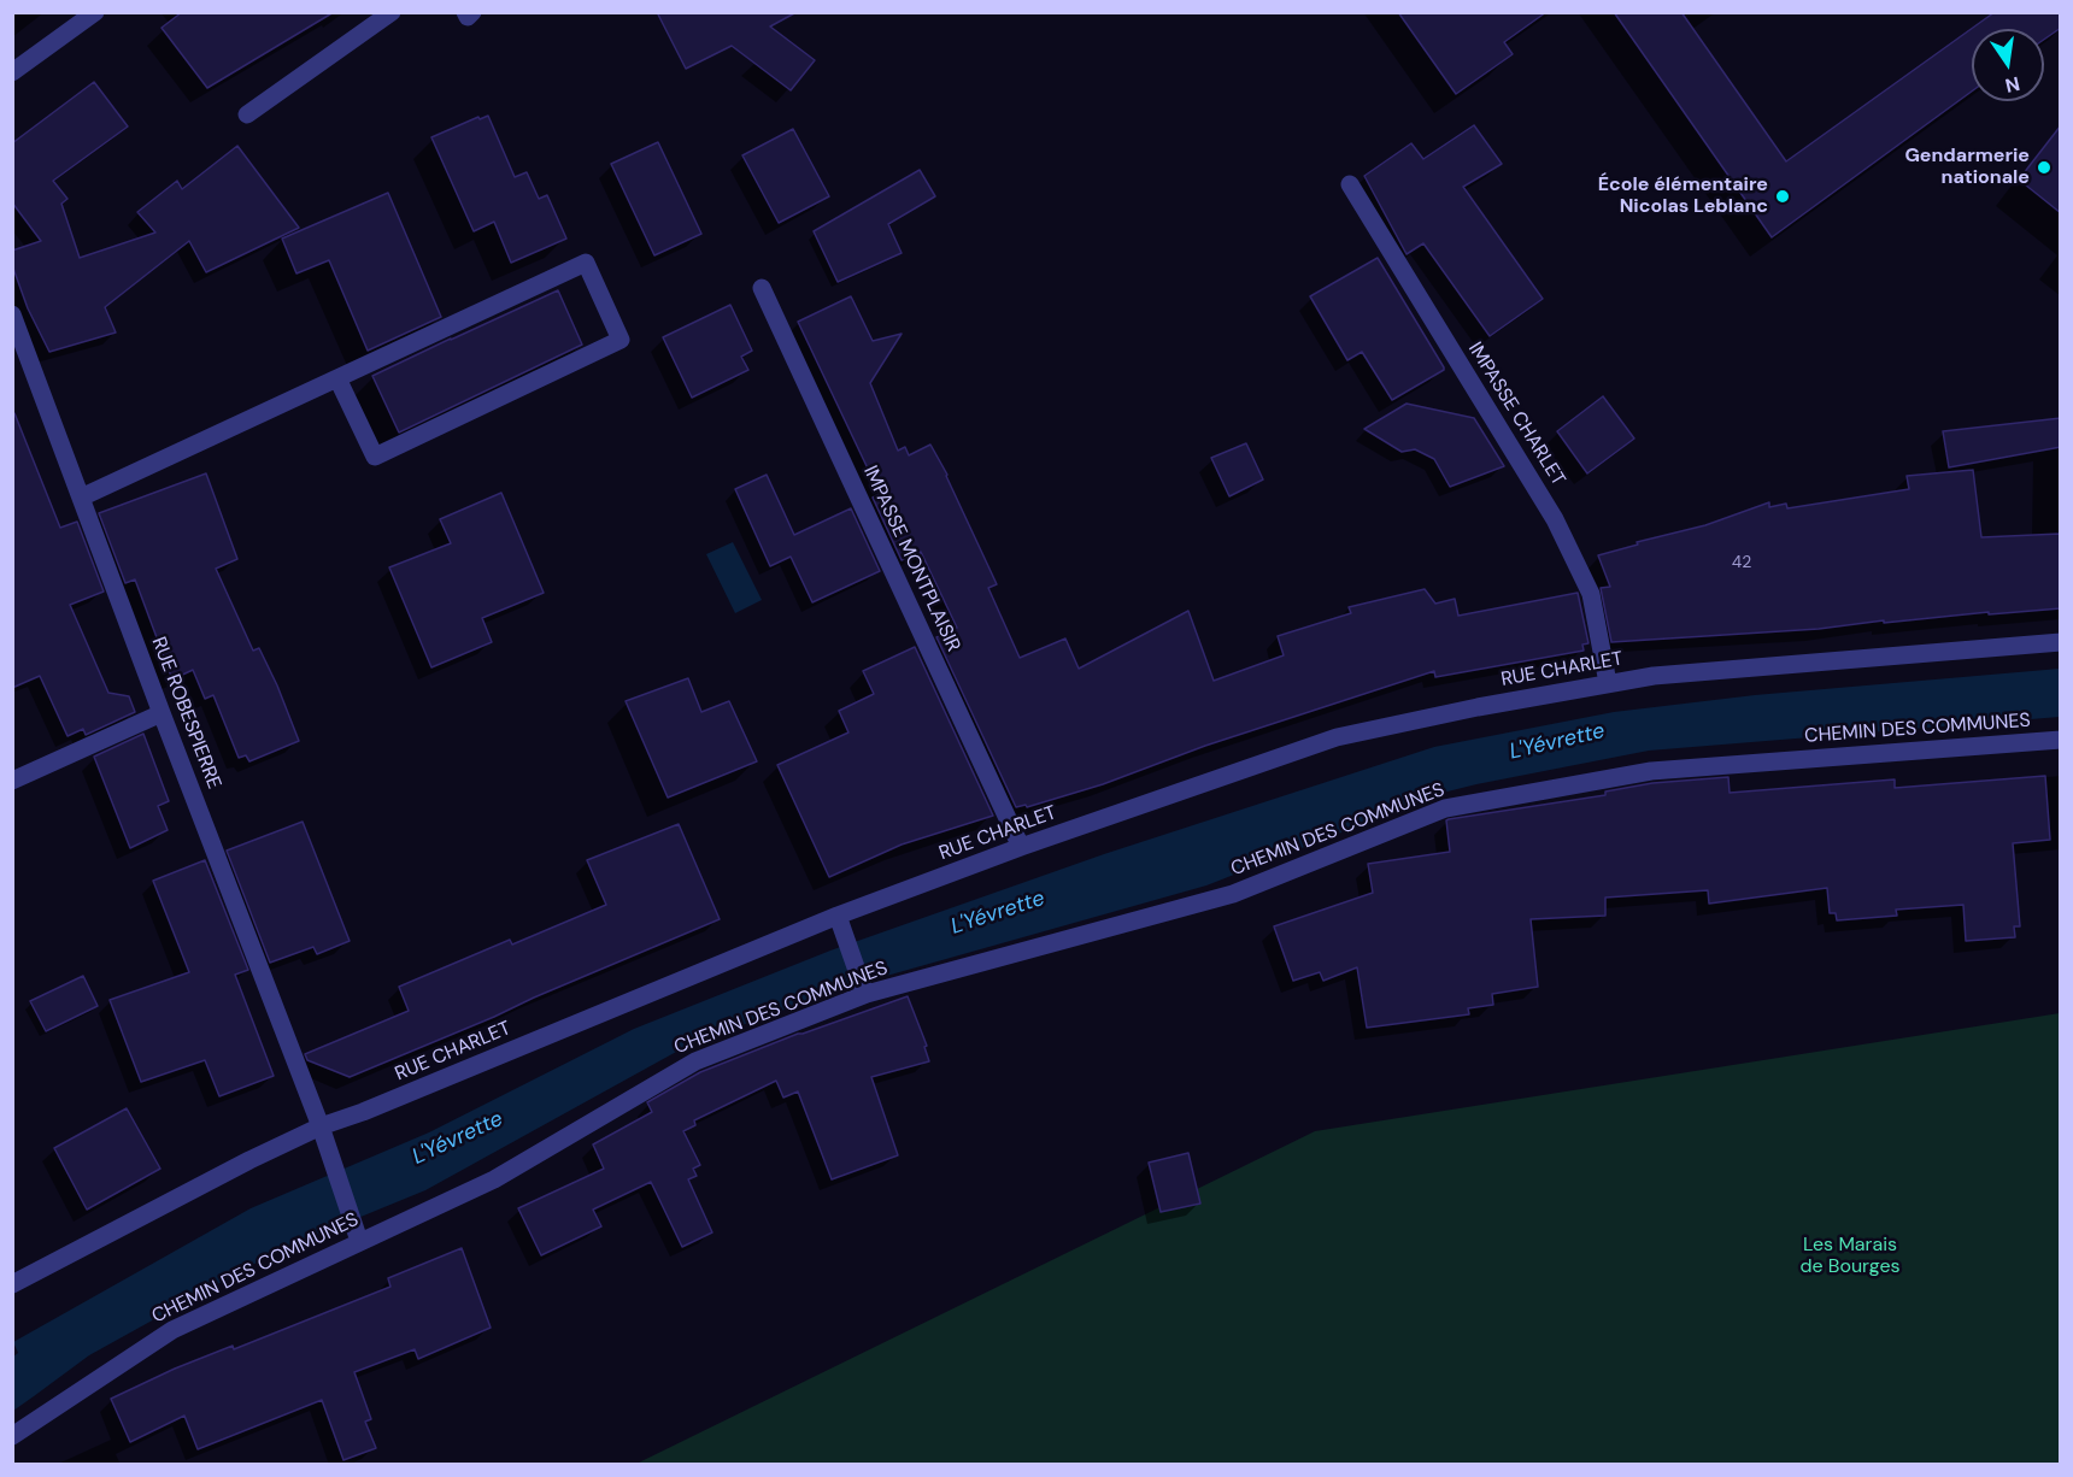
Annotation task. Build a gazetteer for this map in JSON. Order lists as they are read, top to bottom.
{
  "streets": {
    "street": [
      "IMPASSE CHARLET",
      "IMPASSE MONTPLAISIR",
      "RUE CHARLET",
      "RUE ROBESPIERRE",
      "CHEMIN DES COMMUNES"
    ]
  },
  "crossings": [
    ["IMPASSE CHARLET", "RUE CHARLET"],
    ["IMPASSE MONTPLAISIR", "RUE CHARLET"],
    ["RUE CHARLET", "RUE ROBESPIERRE"],
    ["RUE ROBESPIERRE", "CHEMIN DES COMMUNES"]
  ],
  "water": ["L'Yévrette"],
  "parks": ["Les Marais de Bourges"],
  "places": ["Gendarmerie nationale", "École élémentaire Nicolas Leblanc"],
  "house_numbers": ["42"],
  "north": "bottom"
}
